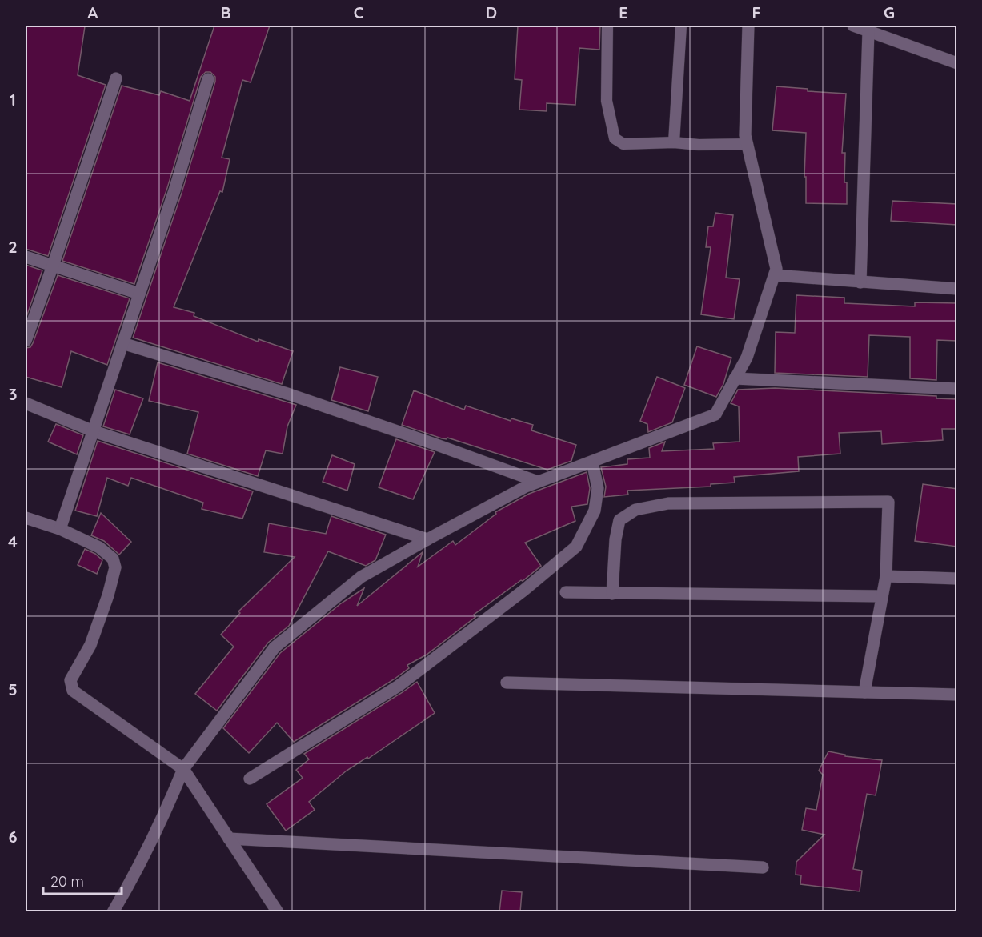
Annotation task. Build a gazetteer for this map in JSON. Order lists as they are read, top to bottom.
{
  "scale_bar": "20 m",
  "grid": {
    "columns": [
      "A",
      "B",
      "C",
      "D",
      "E",
      "F",
      "G"
    ],
    "rows": [
      "1",
      "2",
      "3",
      "4",
      "5",
      "6"
    ]
  }
}
